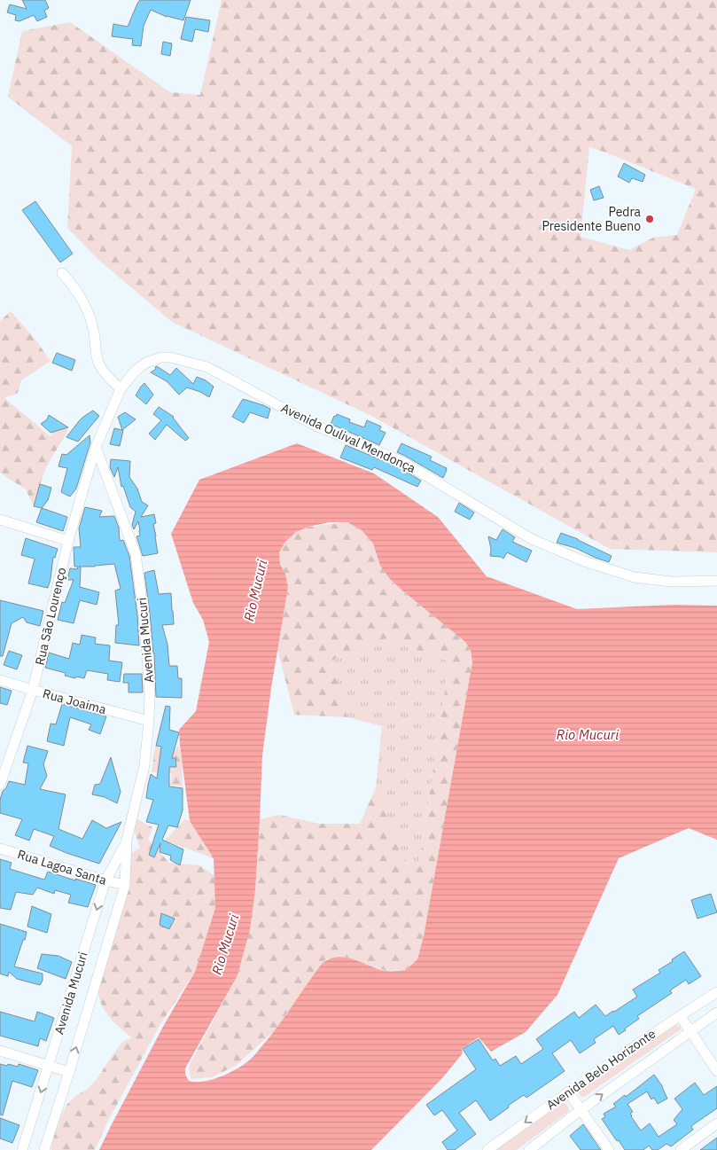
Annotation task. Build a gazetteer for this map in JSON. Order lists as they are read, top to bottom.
{
  "streets": {
    "street": [
      "Avenida Oulival Mendonça",
      "Rua São Lourenço",
      "Avenida Mucuri",
      "Rua Joaima",
      "Rua Lagoa Santa",
      "Avenida Belo Horizonte"
    ]
  },
  "crossings": [
    ["Avenida Oulival Mendonça", "Rua São Lourenço"],
    ["Avenida Oulival Mendonça", "Avenida Mucuri"],
    ["Rua São Lourenço", "Avenida Mucuri"],
    ["Rua São Lourenço", "Rua Joaima"],
    ["Avenida Mucuri", "Rua Joaima"],
    ["Avenida Mucuri", "Rua Lagoa Santa"]
  ],
  "water": ["Rio Mucuri"],
  "places": ["Pedra Presidente Bueno"]
}
